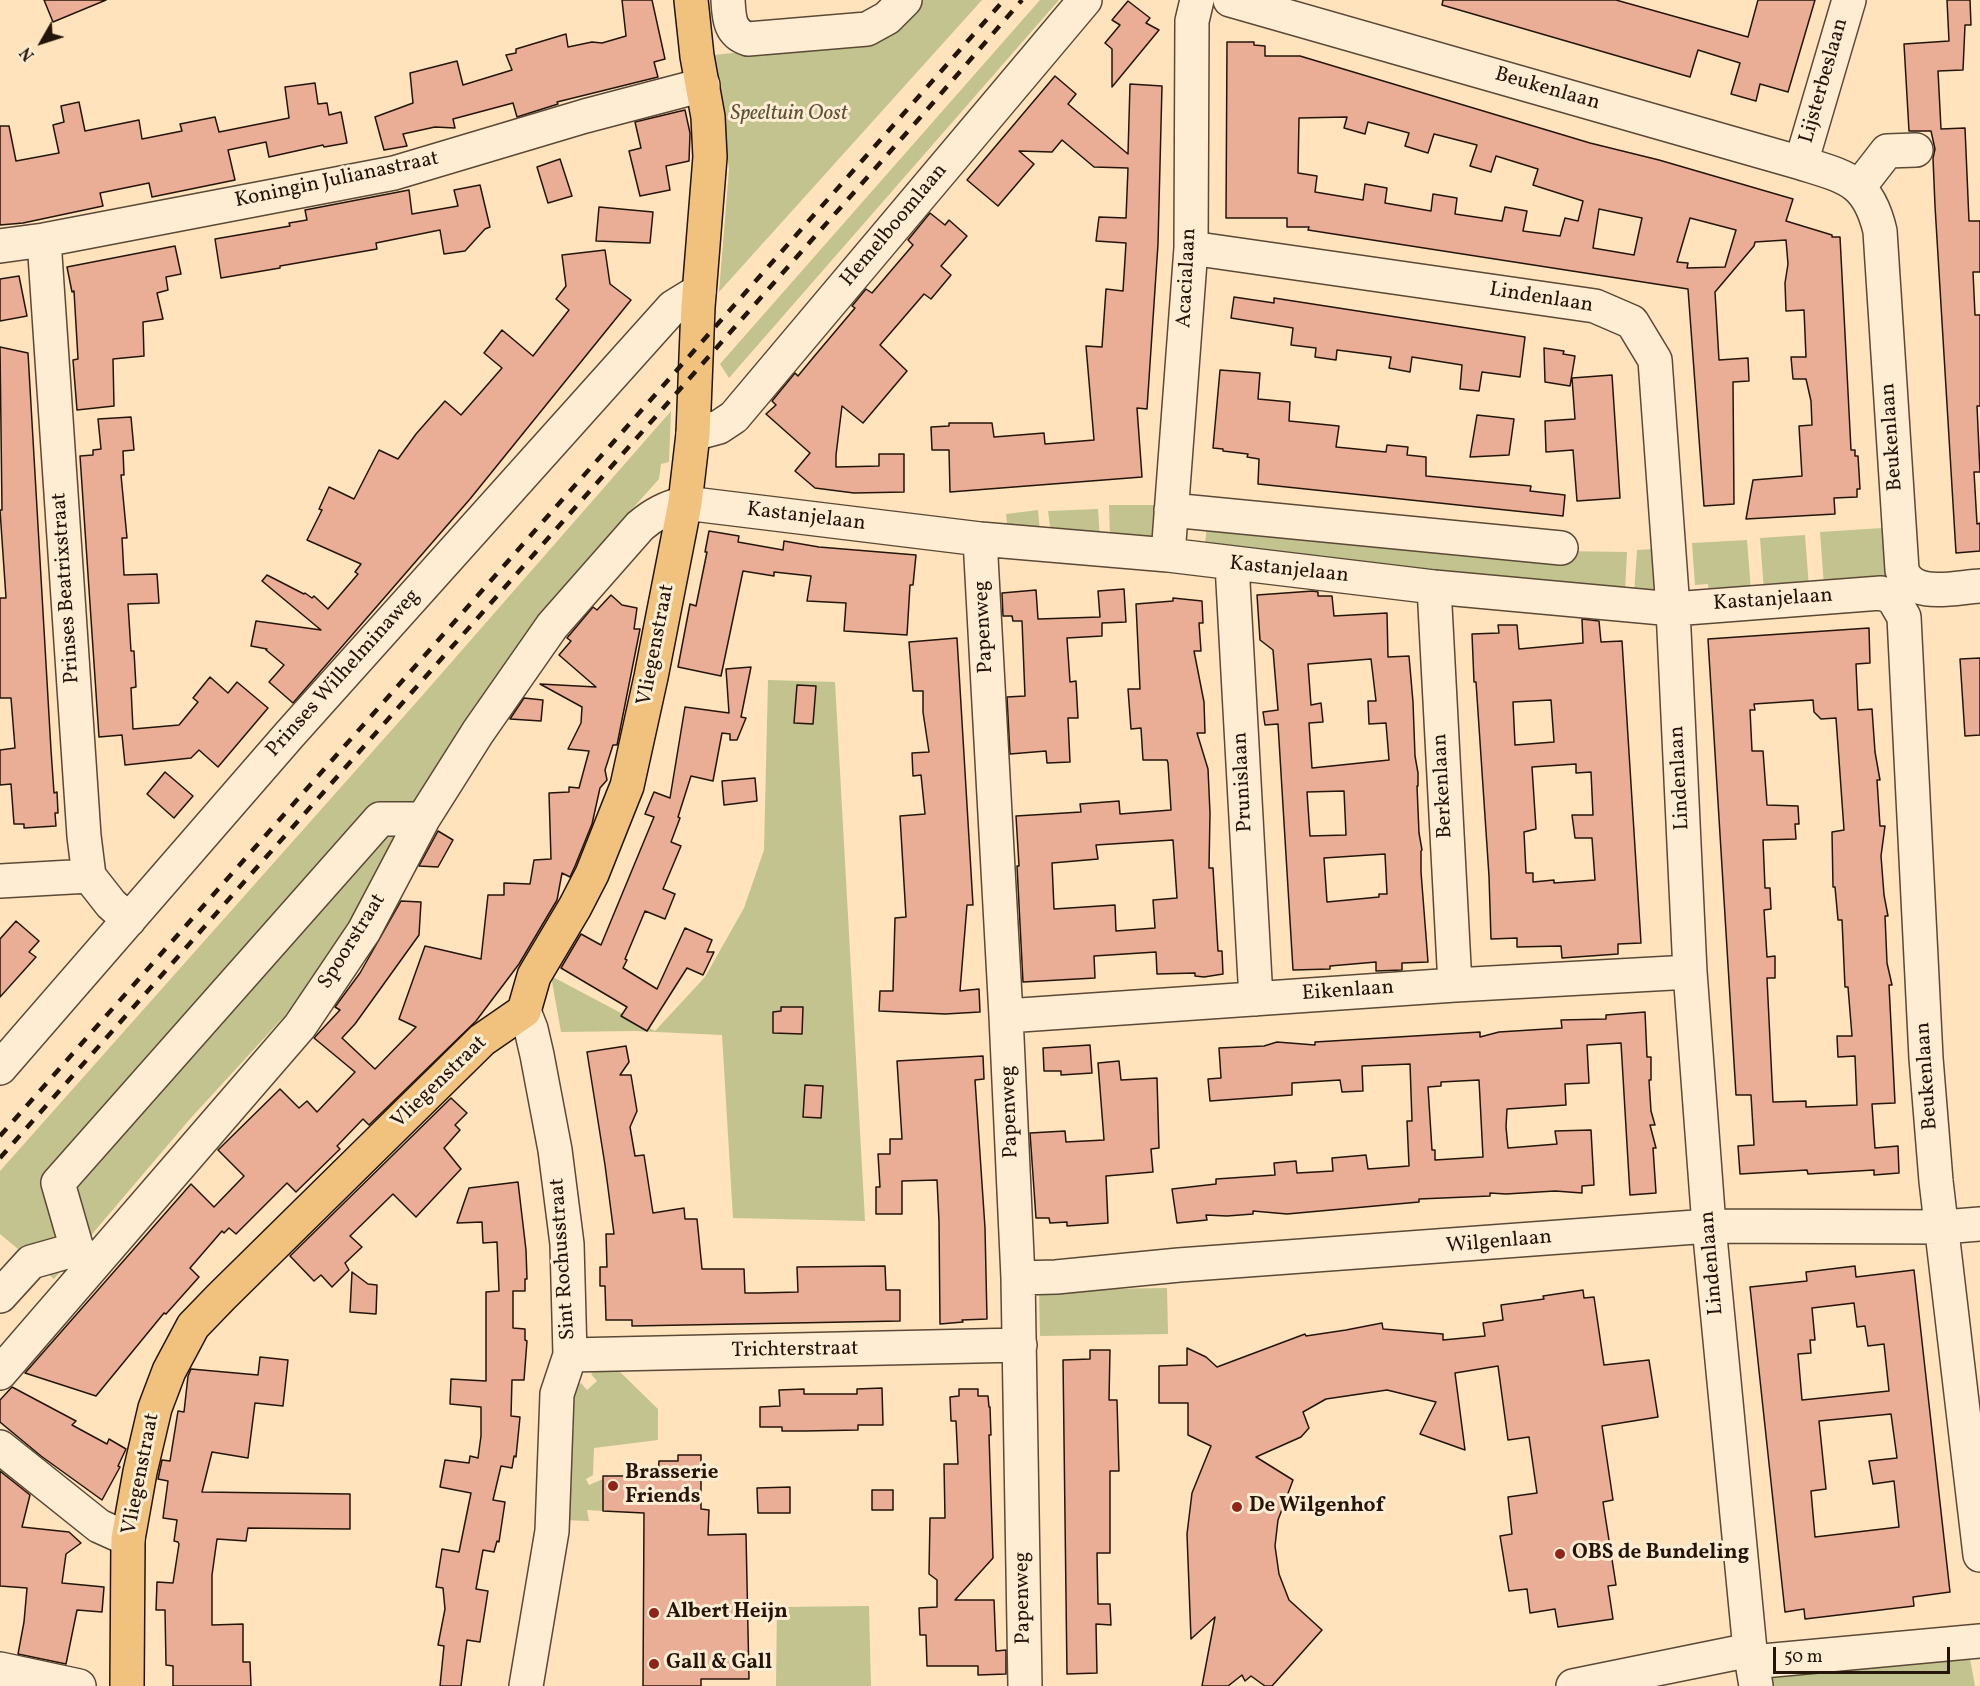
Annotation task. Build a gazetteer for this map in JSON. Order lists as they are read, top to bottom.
{
  "streets": {
    "main road": ["Vliegenstraat"],
    "street": [
      "Lijsterbeslaan",
      "Beukenlaan",
      "Koningin Julianastraat",
      "Hemelboomlaan",
      "Acacialaan",
      "Lindenlaan",
      "Kastanjelaan",
      "Prinses Beatrixstraat",
      "Papenweg",
      "Prinses Wilhelminaweg",
      "Prunislaan",
      "Berkenlaan",
      "Spoorstraat",
      "Eikenlaan",
      "Wilgenlaan",
      "Sint Rochusstraat",
      "Trichterstraat"
    ]
  },
  "crossings": [
    ["Lijsterbeslaan", "Beukenlaan"],
    ["Beukenlaan", "Kastanjelaan"],
    ["Beukenlaan", "Wilgenlaan"],
    ["Koningin Julianastraat", "Prinses Beatrixstraat"],
    ["Koningin Julianastraat", "Vliegenstraat"],
    ["Hemelboomlaan", "Vliegenstraat"],
    ["Acacialaan", "Lindenlaan"],
    ["Acacialaan", "Kastanjelaan"],
    ["Lindenlaan", "Kastanjelaan"],
    ["Lindenlaan", "Eikenlaan"],
    ["Lindenlaan", "Wilgenlaan"],
    ["Kastanjelaan", "Papenweg"],
    ["Kastanjelaan", "Vliegenstraat"],
    ["Kastanjelaan", "Prunislaan"],
    ["Kastanjelaan", "Berkenlaan"],
    ["Kastanjelaan", "Spoorstraat"],
    ["Papenweg", "Eikenlaan"],
    ["Papenweg", "Wilgenlaan"],
    ["Papenweg", "Trichterstraat"],
    ["Vliegenstraat", "Prinses Wilhelminaweg"],
    ["Vliegenstraat", "Spoorstraat"],
    ["Vliegenstraat", "Sint Rochusstraat"],
    ["Prunislaan", "Eikenlaan"],
    ["Berkenlaan", "Eikenlaan"],
    ["Sint Rochusstraat", "Trichterstraat"]
  ],
  "parks": ["Speeltuin Oost"],
  "places": [
    "Brasserie Friends",
    "De Wilgenhof",
    "OBS de Bundeling",
    "Albert Heijn",
    "Gall & Gall"
  ],
  "scale_bar": "50 m",
  "north": "bottom left"
}
